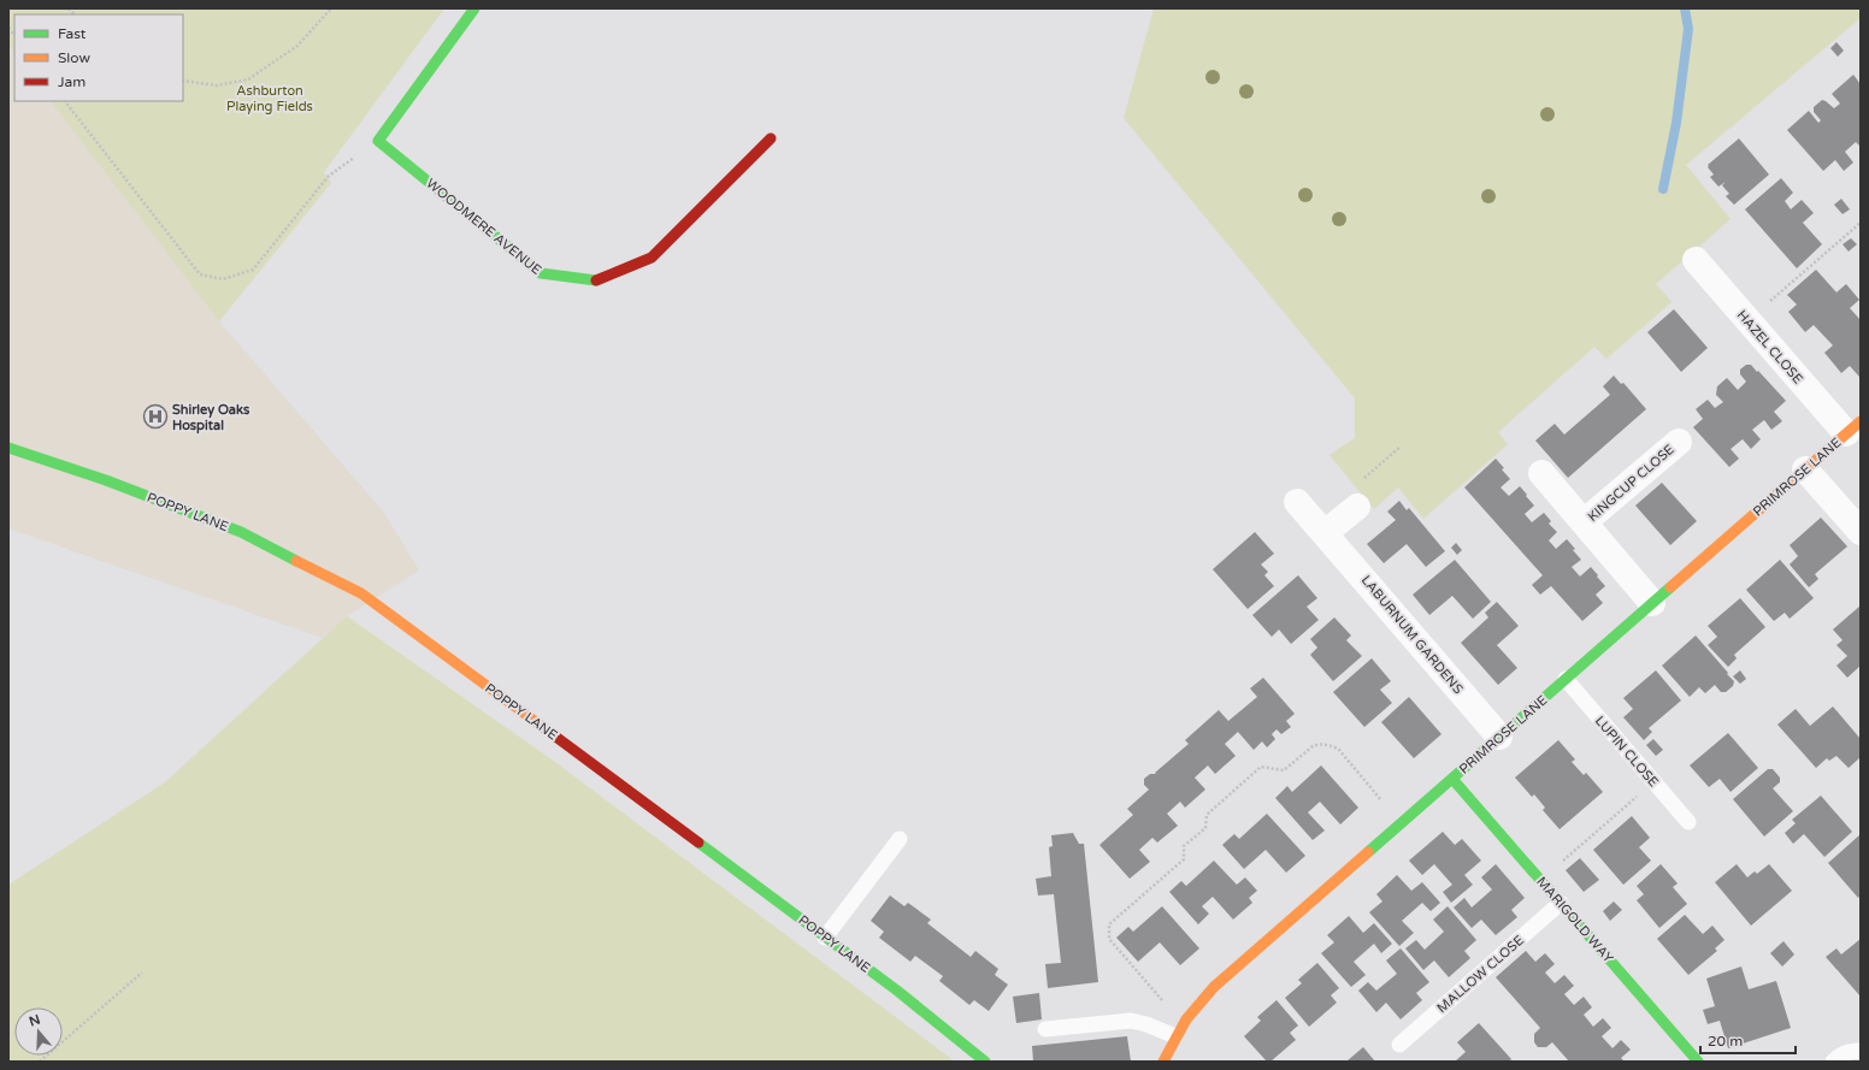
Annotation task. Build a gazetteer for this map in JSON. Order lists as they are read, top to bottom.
{
  "streets": {
    "street": [
      "WOODMERE AVENUE",
      "HAZEL CLOSE",
      "PRIMROSE LANE",
      "KINGCUP CLOSE",
      "POPPY LANE",
      "LABURNUM GARDENS",
      "MARIGOLD WAY"
    ],
    "lane": ["LUPIN CLOSE", "MALLOW CLOSE"]
  },
  "crossings": [
    ["HAZEL CLOSE", "PRIMROSE LANE"],
    ["PRIMROSE LANE", "KINGCUP CLOSE"],
    ["PRIMROSE LANE", "LABURNUM GARDENS"],
    ["PRIMROSE LANE", "LUPIN CLOSE"],
    ["PRIMROSE LANE", "MARIGOLD WAY"],
    ["MARIGOLD WAY", "MALLOW CLOSE"]
  ],
  "parks": ["Ashburton Playing Fields"],
  "places": {
    "hospital": ["Shirley Oaks Hospital"]
  },
  "legend": ["Fast", "Slow", "Jam"],
  "scale_bar": "20 m",
  "north": "top"
}
